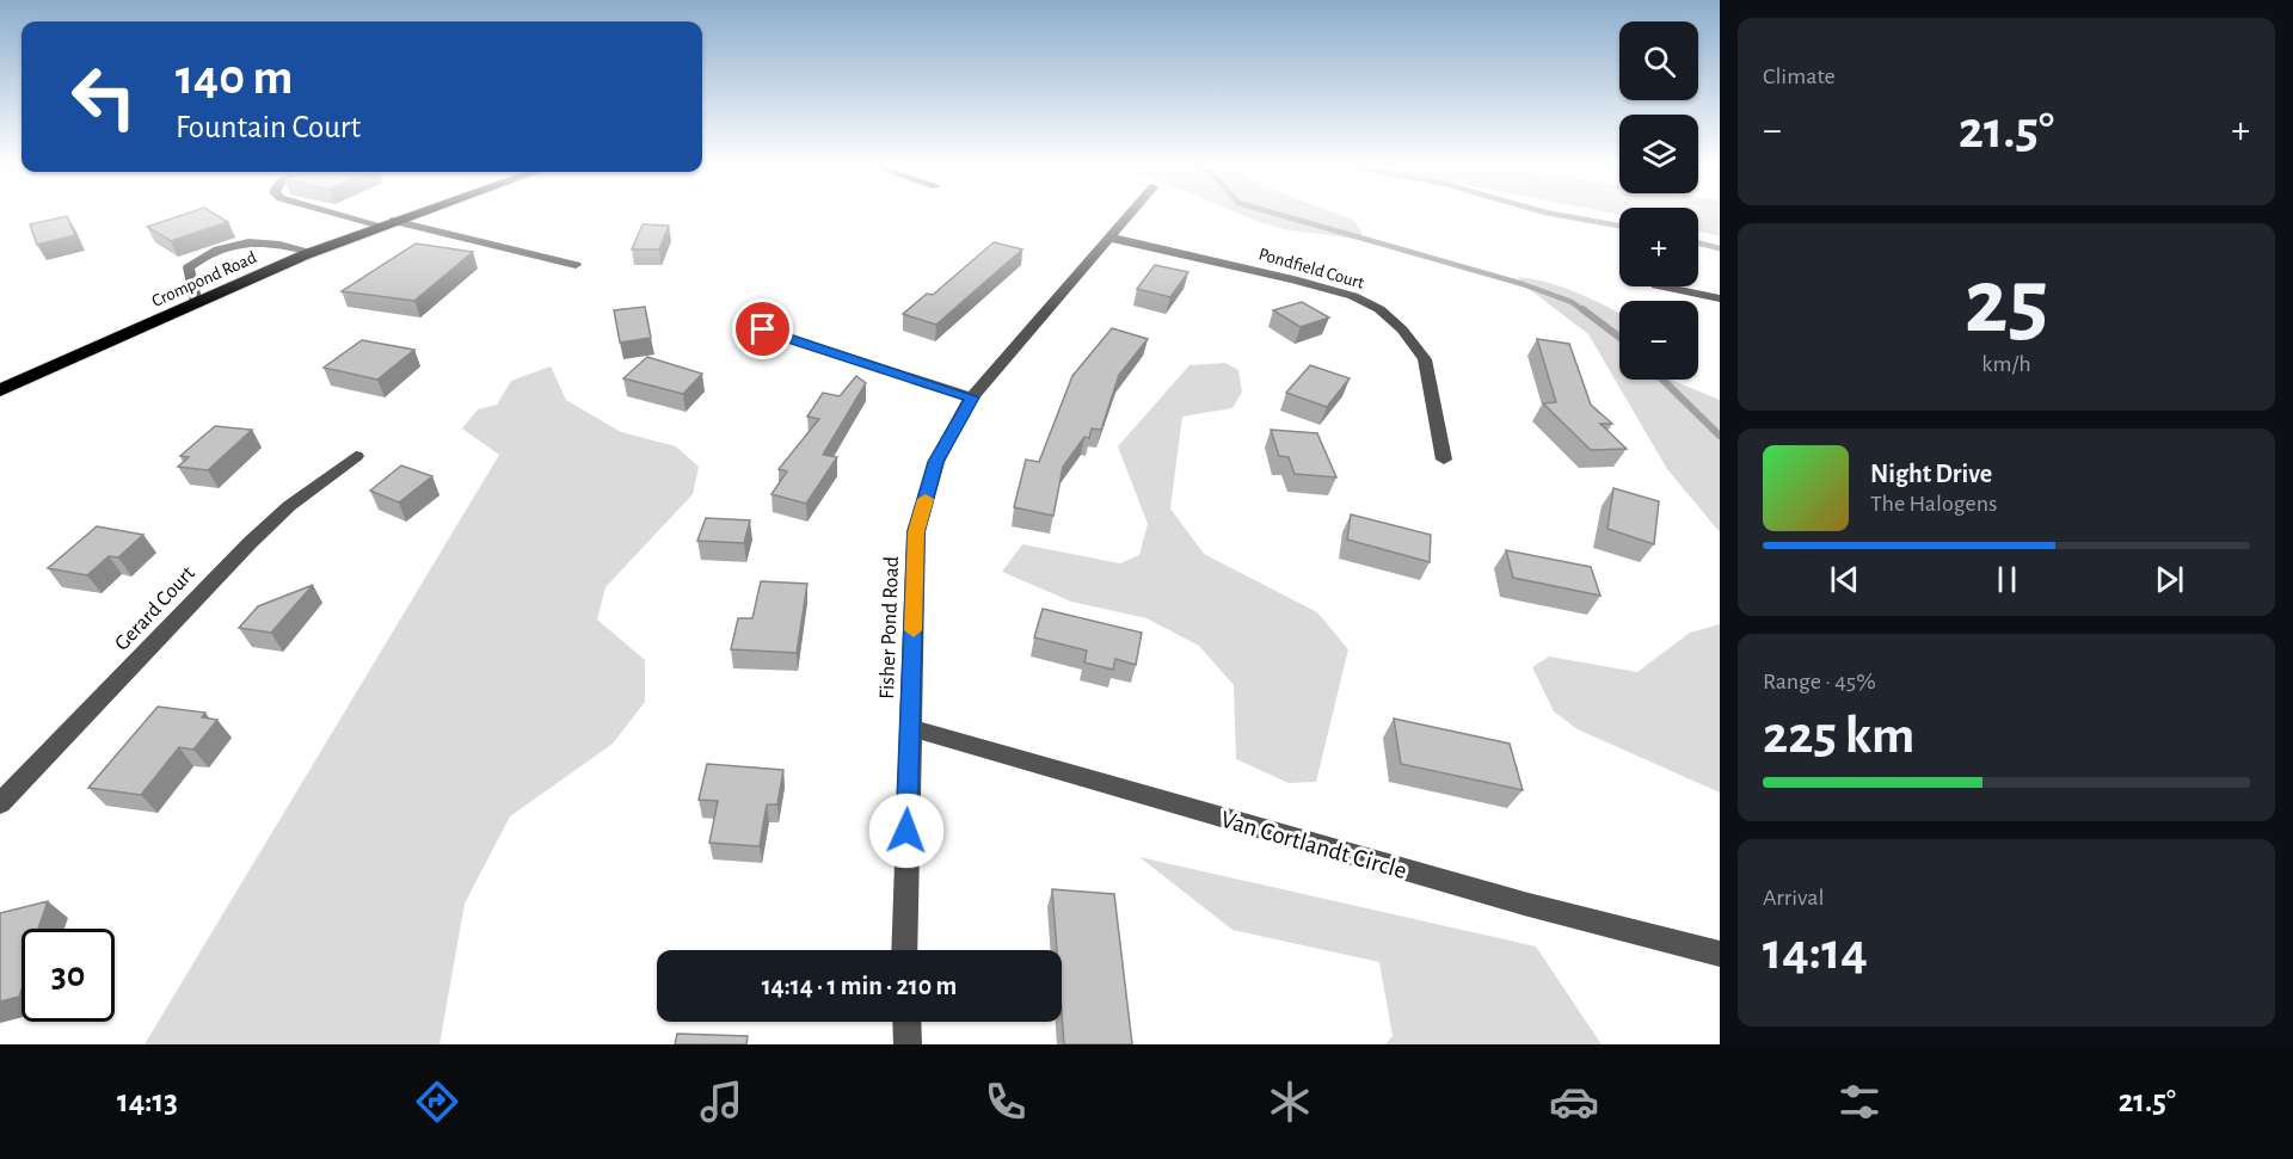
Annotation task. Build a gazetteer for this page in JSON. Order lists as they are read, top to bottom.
{
  "streets": {
    "highway": ["Crompond Road"],
    "street": [
      "Pondfield Court",
      "Gerard Court",
      "Fisher Pond Road",
      "Van Cortlandt Circle"
    ]
  },
  "crossings": [
    ["Pondfield Court", "Fisher Pond Road"],
    ["Fisher Pond Road", "Van Cortlandt Circle"]
  ],
  "page": {
    "tile": [
      "Climate",
      ["25", "km/h"],
      ["Range · 45%", "225 km"],
      ["Arrival", "14:14"]
    ],
    "map_buttons": ["+", "−"],
    "turn": ["140 m", "Fountain Court"],
    "heat": ["−", "21.5°", "+"],
    "song": ["Night Drive", "The Halogens"],
    "limit": "30",
    "trip": "14:14 · 1 min · 210 m",
    "tabs": ["14:13", "21.5°"]
  }
}
